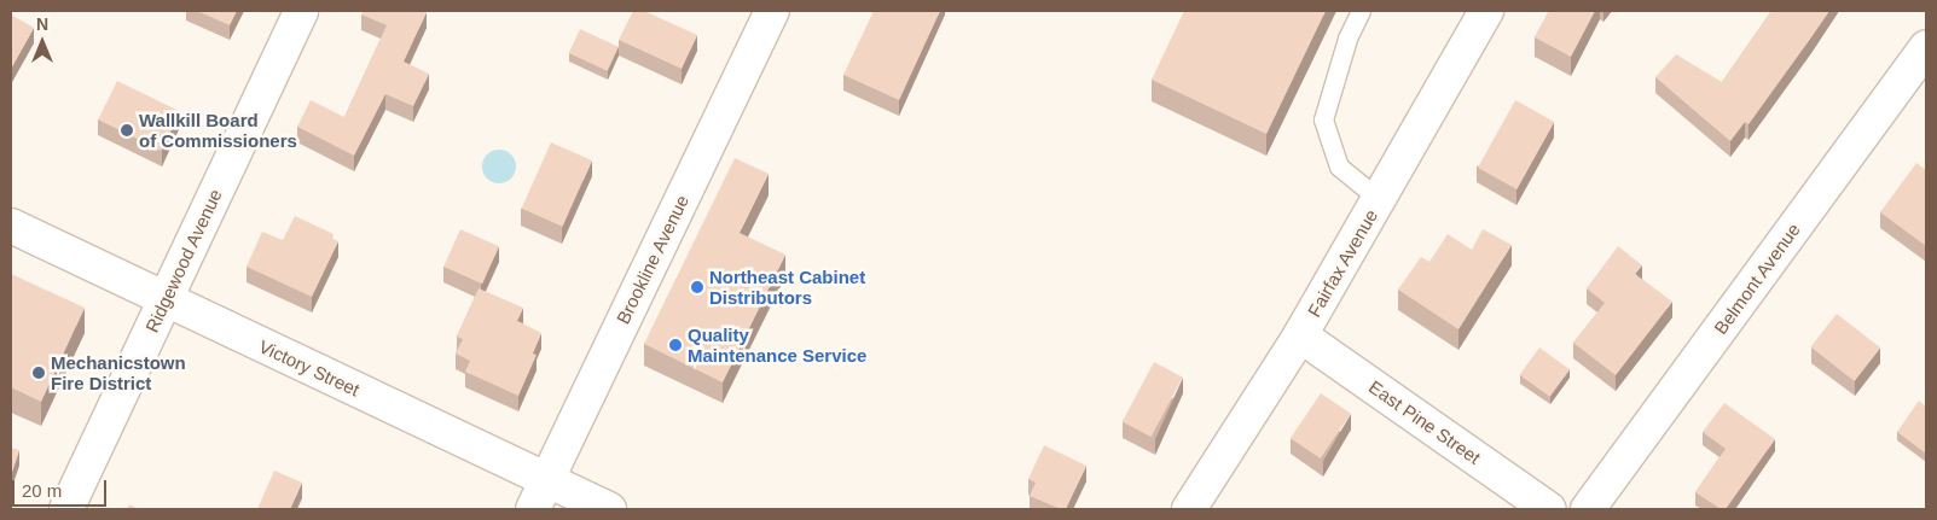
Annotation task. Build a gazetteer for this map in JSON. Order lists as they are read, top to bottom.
{
  "streets": {
    "street": [
      "Brookline Avenue",
      "Ridgewood Avenue",
      "Fairfax Avenue",
      "Belmont Avenue",
      "Victory Street",
      "East Pine Street"
    ]
  },
  "crossings": [
    ["Brookline Avenue", "Victory Street"],
    ["Ridgewood Avenue", "Victory Street"],
    ["Fairfax Avenue", "East Pine Street"]
  ],
  "places": [
    "Wallkill Board of Commissioners",
    "Northeast Cabinet Distributors",
    "Quality Maintenance Service",
    "Mechanicstown Fire District"
  ],
  "scale_bar": "20 m",
  "north": "top"
}
